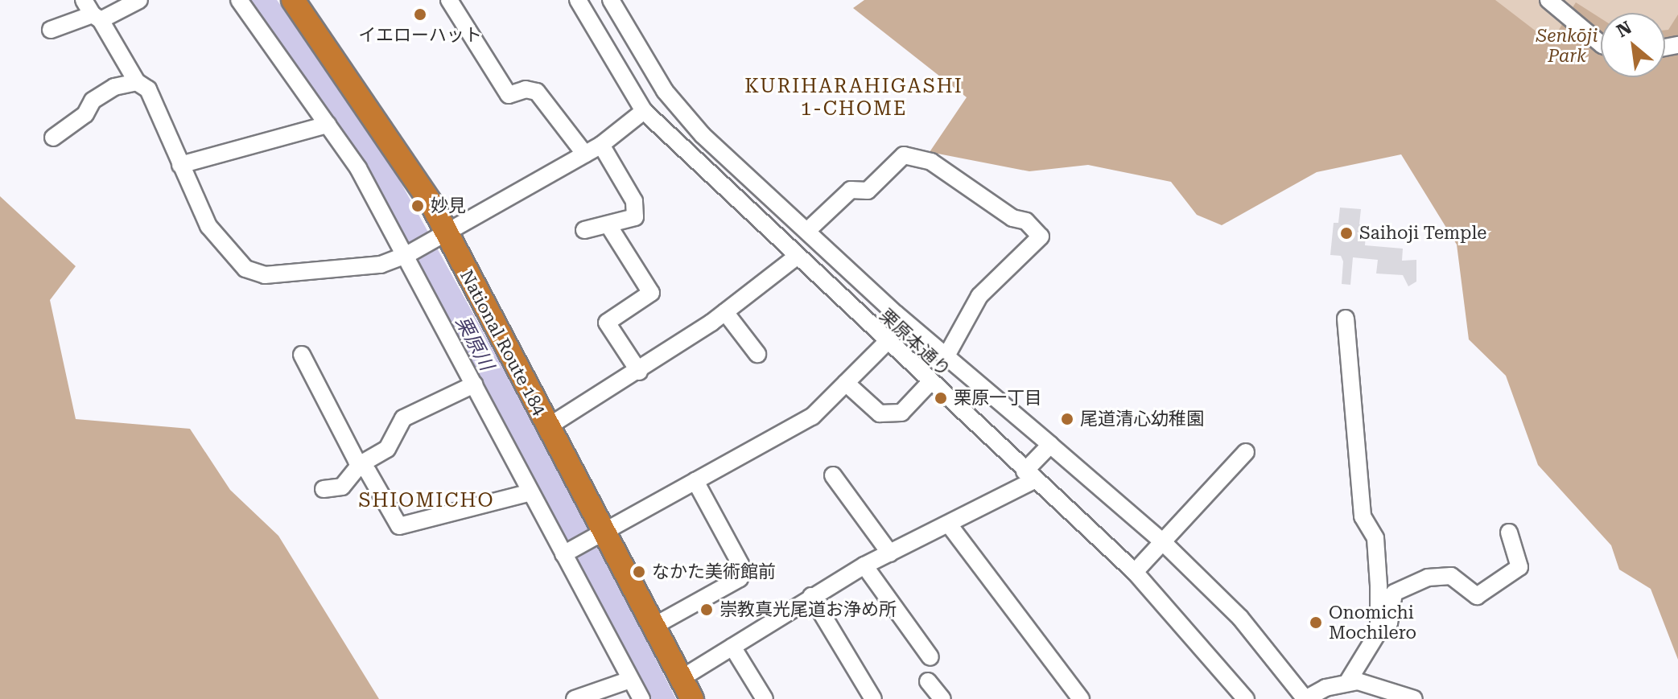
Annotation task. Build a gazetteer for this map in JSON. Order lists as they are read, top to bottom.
{
  "streets": {
    "highway": ["National Route 184"],
    "street": ["栗原本通り"]
  },
  "districts": ["KURIHARAHIGASHI 1-CHOME", "SHIOMICHO"],
  "water": ["栗原川"],
  "parks": ["Senkōji Park"],
  "places": [
    "イエローハット",
    "妙見",
    "Saihoji Temple",
    "栗原一丁目",
    "尾道清心幼稚園",
    "なかた美術館前",
    "崇教真光尾道お浄め所",
    "Onomichi Mochilero"
  ],
  "north": "top left"
}
